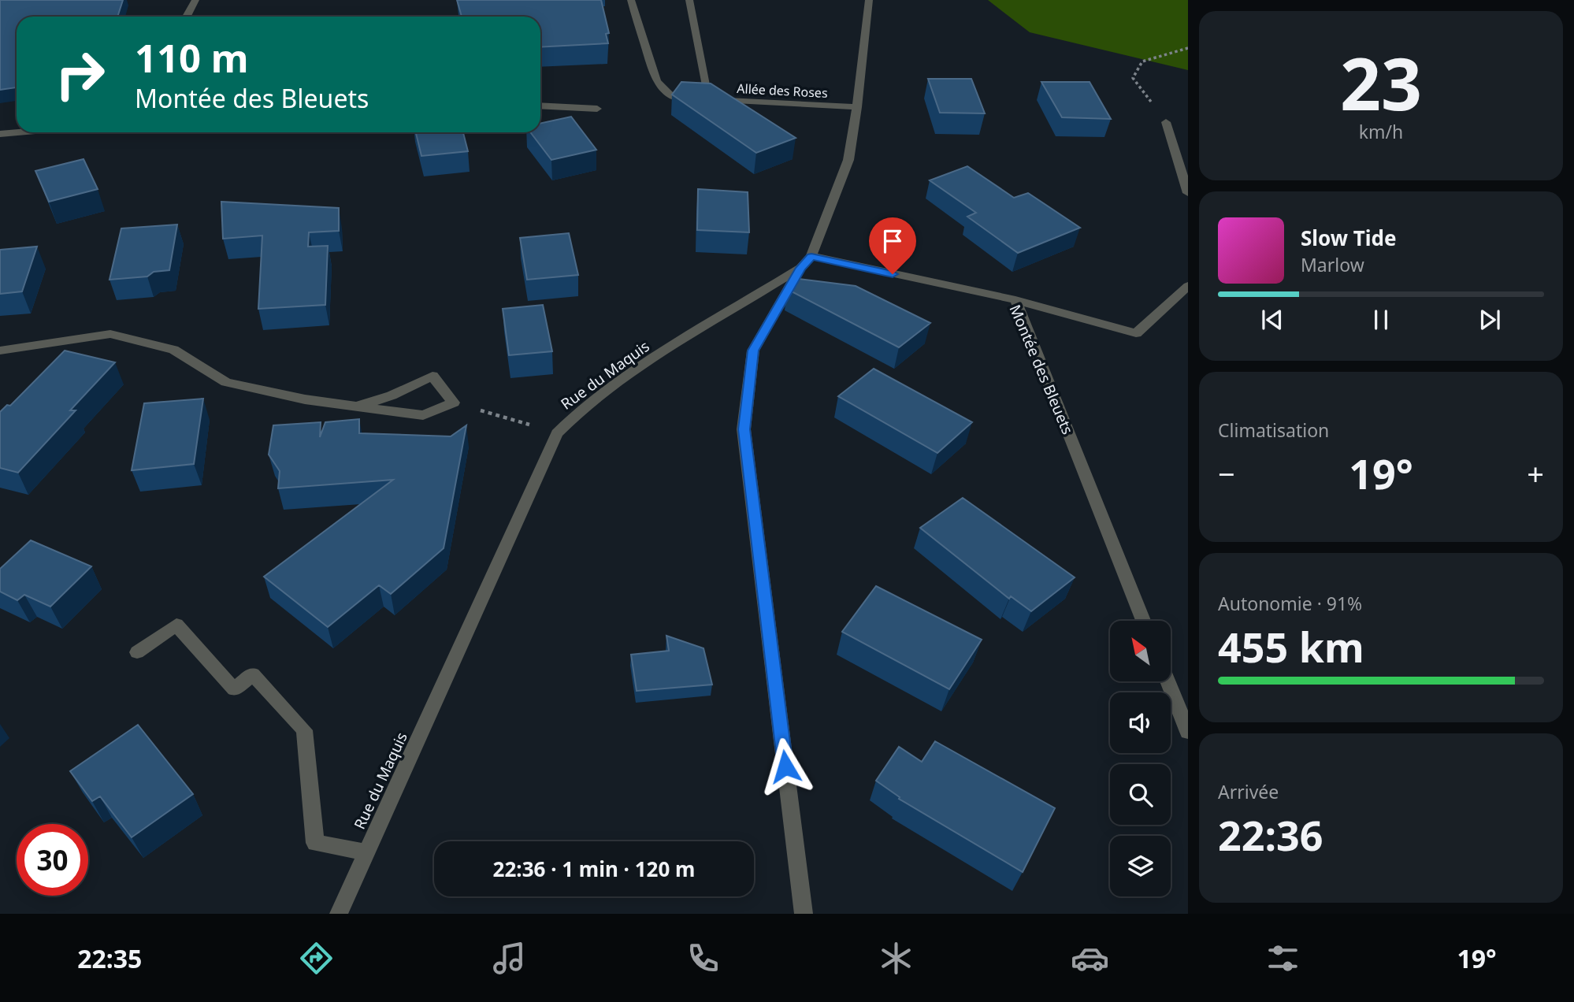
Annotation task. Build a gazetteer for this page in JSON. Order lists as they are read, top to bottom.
{
  "streets": {
    "street": ["Allée des Roses", "Montée des Bleuets", "Rue du Maquis"]
  },
  "crossings": [
    ["Montée des Bleuets", "Rue du Maquis"]
  ],
  "north": "top left",
  "page": {
    "tile": [
      ["23", "km/h"],
      "Climatisation",
      ["Autonomie · 91%", "455 km"],
      ["Arrivée", "22:36"]
    ],
    "turn": ["110 m", "Montée des Bleuets"],
    "song": ["Slow Tide", "Marlow"],
    "heat": ["−", "19°", "+"],
    "limit": "30",
    "trip": "22:36 · 1 min · 120 m",
    "tabs": ["22:35", "19°"]
  }
}
